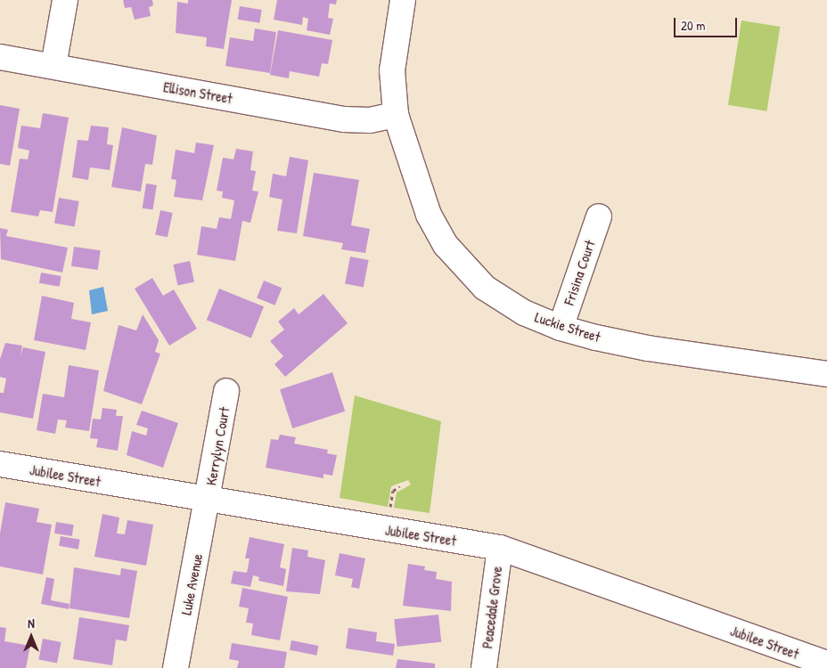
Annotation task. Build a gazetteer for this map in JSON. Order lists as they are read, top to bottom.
{
  "streets": {
    "street": [
      "Ellison Street",
      "Frisina Court",
      "Luckie Street",
      "Kerrylyn Court",
      "Jubilee Street",
      "Luke Avenue",
      "Peacedale Grove"
    ]
  },
  "crossings": [
    ["Ellison Street", "Luckie Street"],
    ["Frisina Court", "Luckie Street"],
    ["Kerrylyn Court", "Jubilee Street"],
    ["Kerrylyn Court", "Luke Avenue"],
    ["Jubilee Street", "Luke Avenue"],
    ["Jubilee Street", "Peacedale Grove"]
  ],
  "scale_bar": "20 m",
  "north": "top"
}
